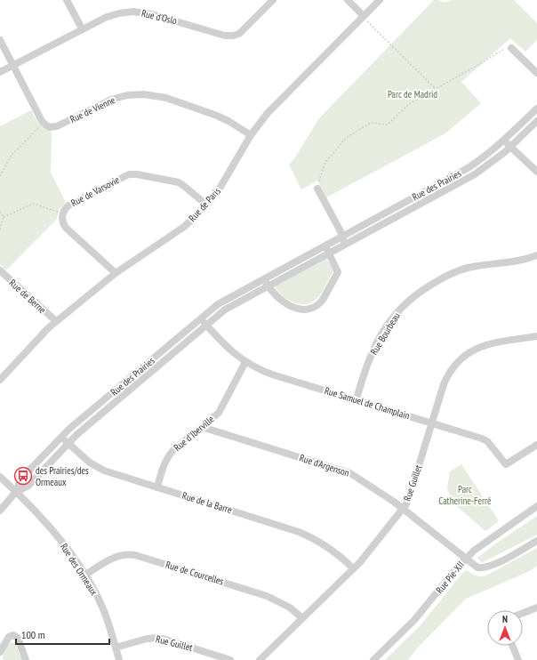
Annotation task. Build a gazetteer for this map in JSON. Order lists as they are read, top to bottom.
{
  "streets": {
    "street": [
      "Rue d'Oslo",
      "Rue de Vienne",
      "Rue des Prairies",
      "Rue de Varsovie",
      "Rue de Paris",
      "Rue de Berne",
      "Rue Bourbeau",
      "Rue Samuel de Champlain",
      "Rue d'Iberville",
      "Rue d'Argenson",
      "Rue Guillet",
      "Rue de la Barre",
      "Rue des Ormeaux",
      "Rue de Courcelles",
      "Rue Pie-XII"
    ]
  },
  "crossings": [
    ["Rue de Vienne", "Rue de Paris"],
    ["Rue des Prairies", "Rue Samuel de Champlain"],
    ["Rue des Prairies", "Rue de la Barre"],
    ["Rue des Prairies", "Rue des Ormeaux"],
    ["Rue de Varsovie", "Rue de Paris"],
    ["Rue de Paris", "Rue de Berne"],
    ["Rue Bourbeau", "Rue Samuel de Champlain"],
    ["Rue Samuel de Champlain", "Rue d'Iberville"],
    ["Rue Samuel de Champlain", "Rue Guillet"],
    ["Rue d'Iberville", "Rue d'Argenson"],
    ["Rue d'Iberville", "Rue de la Barre"],
    ["Rue d'Argenson", "Rue Guillet"],
    ["Rue d'Argenson", "Rue Pie-XII"],
    ["Rue Guillet", "Rue de la Barre"],
    ["Rue Guillet", "Rue des Ormeaux"],
    ["Rue Guillet", "Rue de Courcelles"],
    ["Rue des Ormeaux", "Rue de Courcelles"]
  ],
  "parks": ["Parc de Madrid", "Parc Catherine-Ferré"],
  "places": {
    "bus stop": ["des Prairies/des Ormeaux"]
  },
  "scale_bar": "100 m",
  "north": "top"
}
